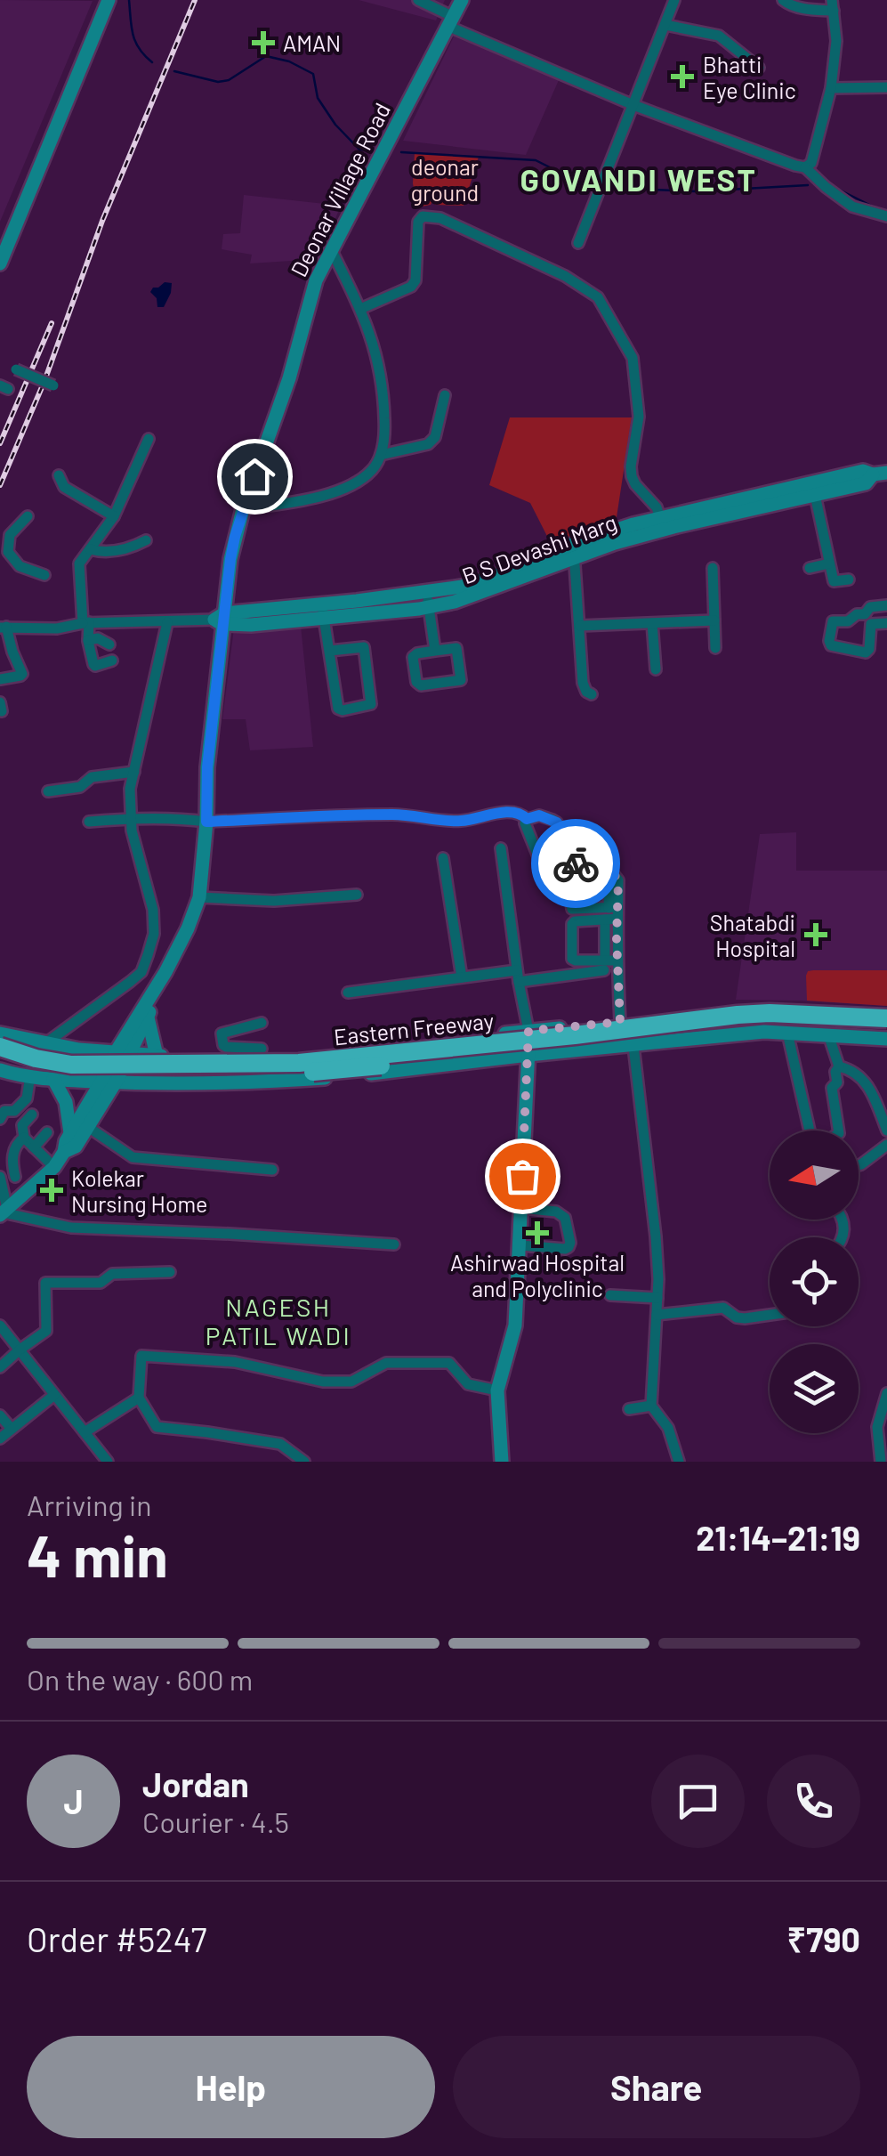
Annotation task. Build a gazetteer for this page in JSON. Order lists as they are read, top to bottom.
{
  "streets": {
    "highway": ["Eastern Freeway"],
    "main road": ["Deonar Village Road", "B S Devashi Marg"]
  },
  "crossings": [
    ["Deonar Village Road", "B S Devashi Marg"]
  ],
  "districts": ["GOVANDI WEST", "NAGESH PATIL WADI"],
  "parks": ["deonar ground"],
  "places": {
    "health": [
      "AMAN",
      "Bhatti Eye Clinic",
      "Shatabdi Hospital",
      "Kolekar Nursing Home",
      "Ashirwad Hospital and Polyclinic"
    ]
  },
  "north": "left",
  "page": {
    "heading": ["4 min", "Arriving in", "21:14–21:19"],
    "panel": [
      "Jordan",
      "Courier · 4.5",
      "Order #5247",
      "₹790"
    ],
    "bar": "On the way · 600 m",
    "round": "J",
    "buttons": ["Help", "Share"]
  }
}
